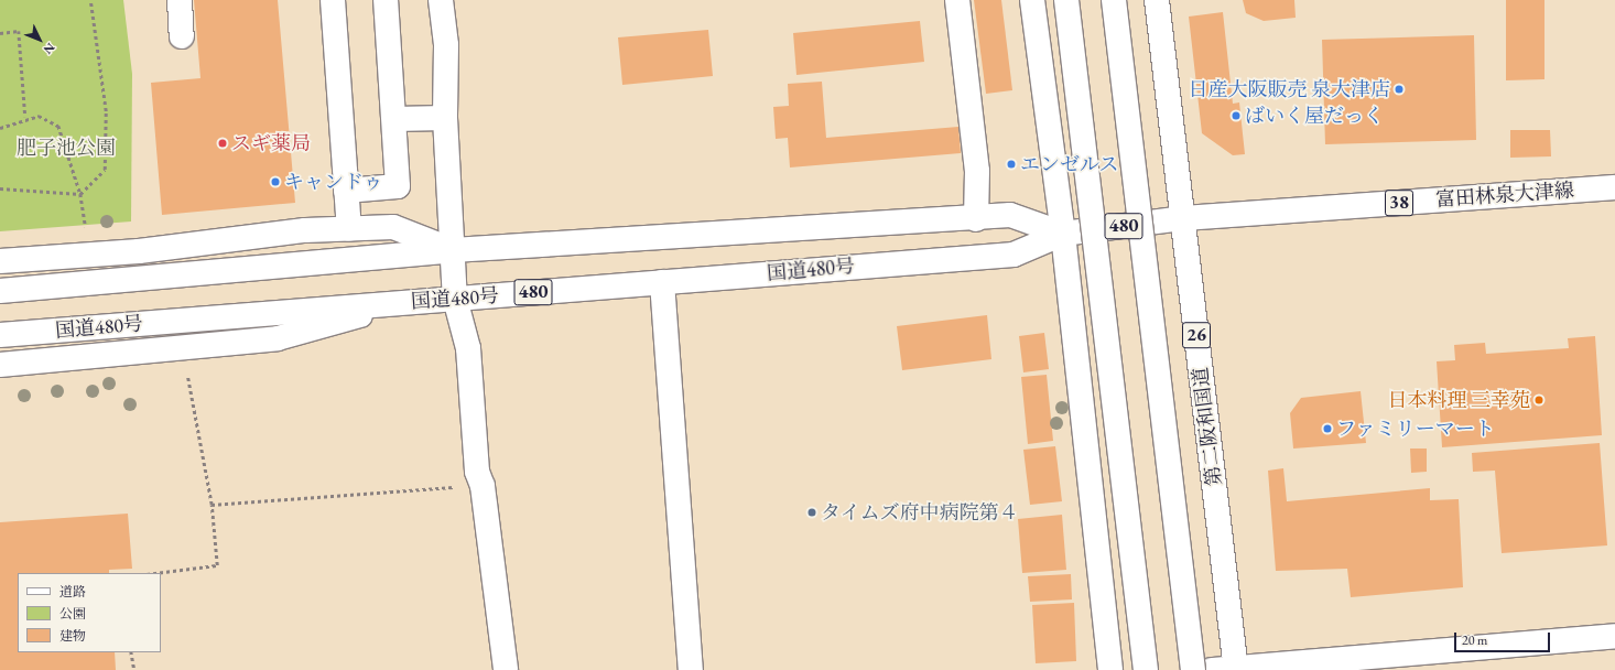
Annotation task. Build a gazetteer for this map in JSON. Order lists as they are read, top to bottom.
{
  "streets": {
    "main road": [
      "富田林泉大津線",
      "38",
      "480",
      "国道480号",
      "26",
      "第二阪和国道"
    ]
  },
  "crossings": [
    ["富田林泉大津線", "国道480号"],
    ["富田林泉大津線", "第二阪和国道"],
    ["480", "国道480号"],
    ["国道480号", "第二阪和国道"]
  ],
  "parks": ["肥子池公園"],
  "places": [
    "日産大阪販売 泉大津店",
    "ばいく屋だっく",
    "スギ薬局",
    "エンゼルス",
    "キャンドゥ",
    "日本料理 三幸苑",
    "ファミリーマート",
    "タイムズ府中病院第４"
  ],
  "legend": ["道路", "公園", "建物"],
  "scale_bar": "20 m",
  "north": "bottom right"
}
